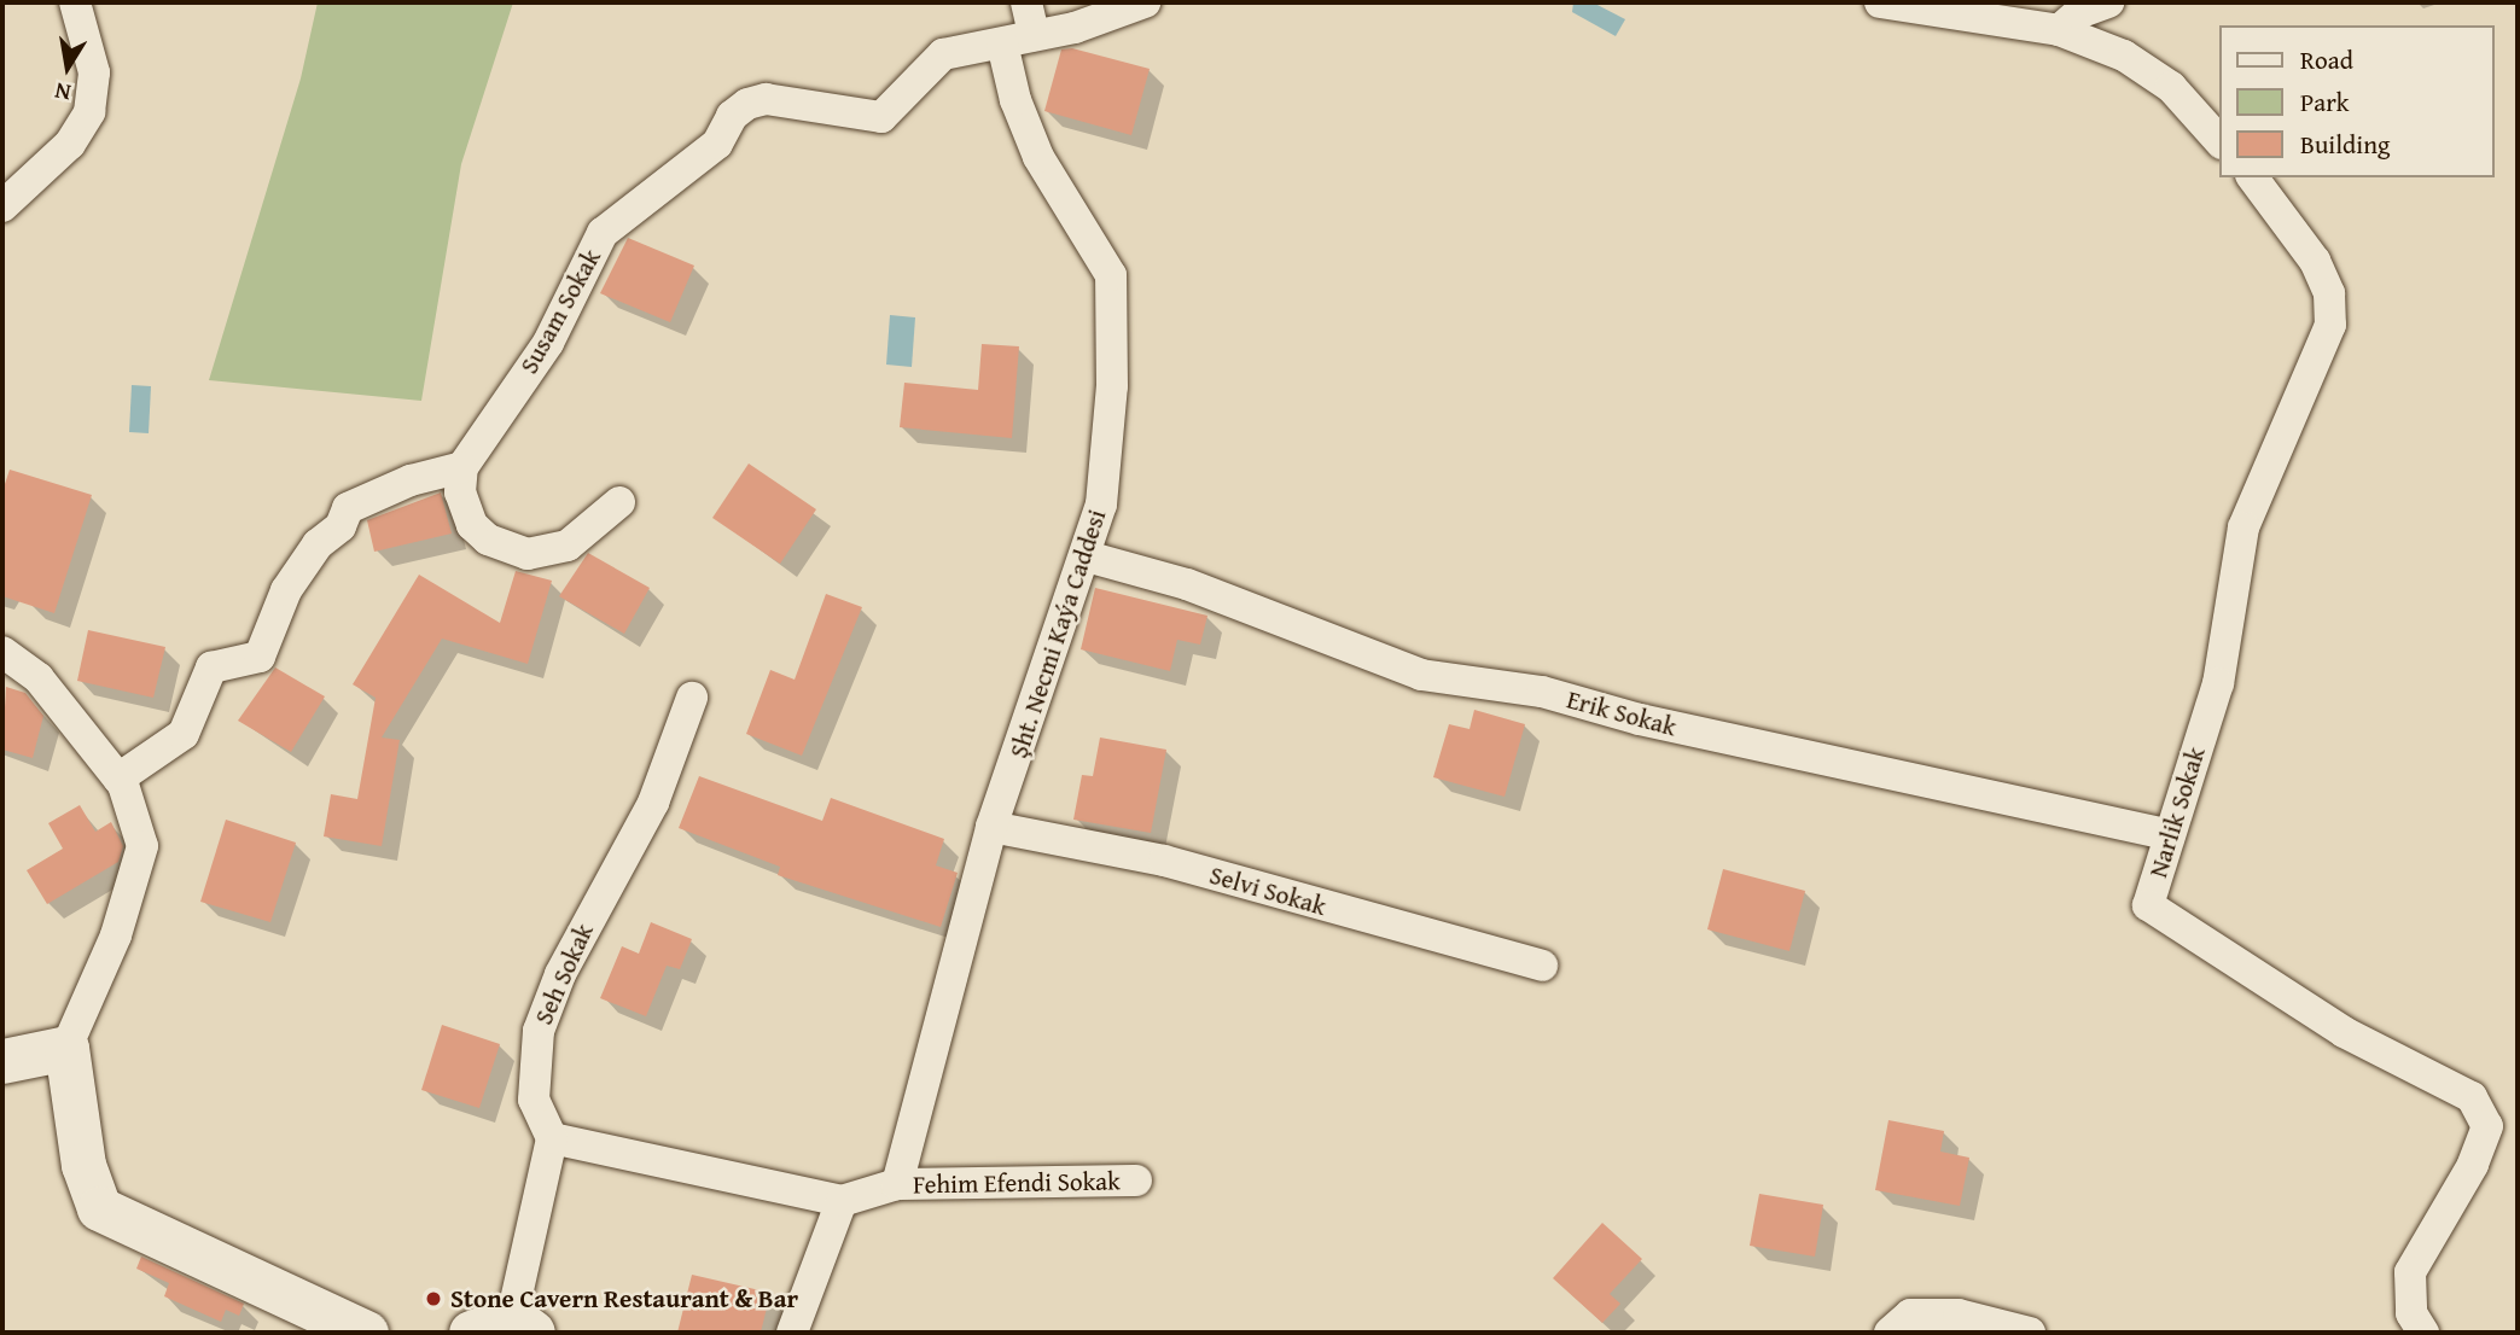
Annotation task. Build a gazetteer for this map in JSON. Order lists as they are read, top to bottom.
{
  "streets": {
    "street": [
      "Susam Sokak",
      "Şht. Necmi Kaýa Caddesi",
      "Erik Sokak",
      "Narlik Sokak",
      "Selvi Sokak",
      "Seh Sokak",
      "Fehim Efendi Sokak"
    ]
  },
  "crossings": [
    ["Susam Sokak", "Şht. Necmi Kaýa Caddesi"],
    ["Şht. Necmi Kaýa Caddesi", "Erik Sokak"],
    ["Şht. Necmi Kaýa Caddesi", "Selvi Sokak"],
    ["Şht. Necmi Kaýa Caddesi", "Fehim Efendi Sokak"],
    ["Erik Sokak", "Narlik Sokak"]
  ],
  "places": ["Stone Cavern Restaurant & Bar"],
  "legend": ["Road", "Park", "Building"],
  "north": "bottom"
}
